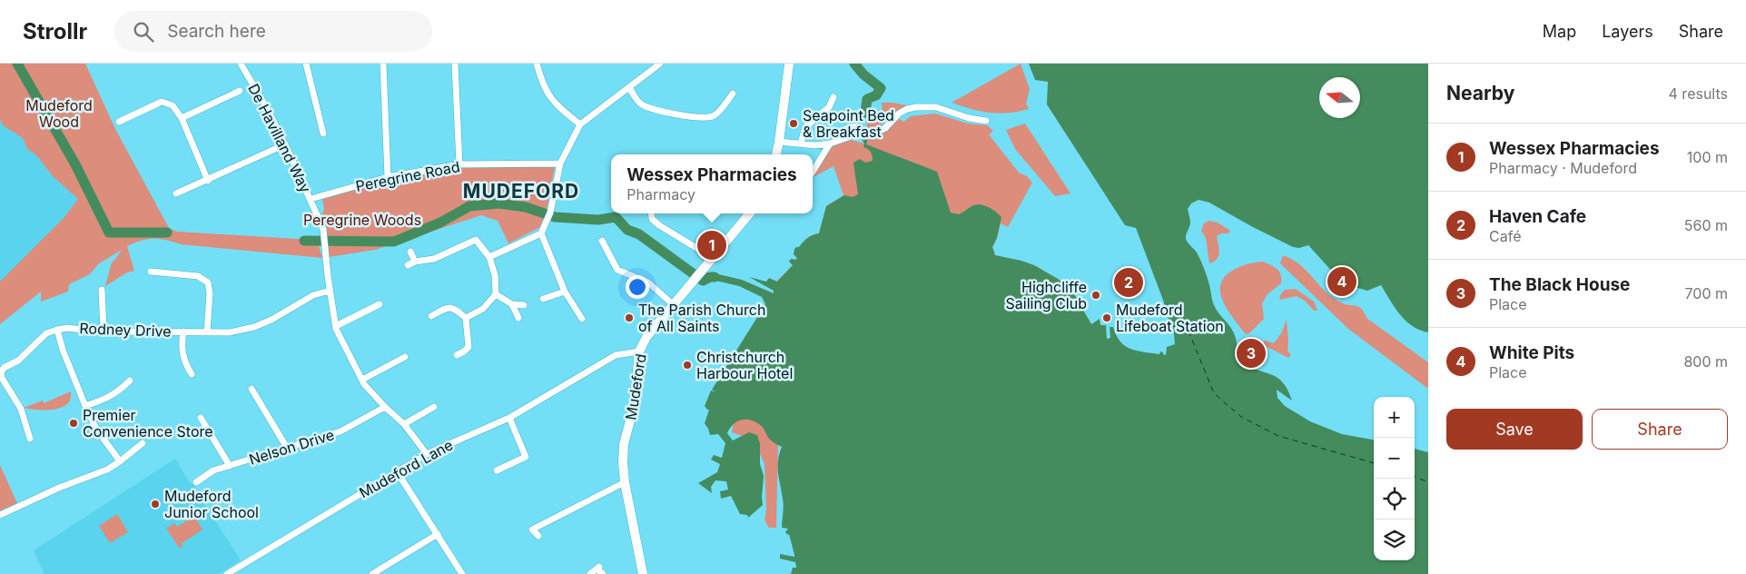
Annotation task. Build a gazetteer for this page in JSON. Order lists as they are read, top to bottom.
{
  "streets": {
    "street": [
      "De Havilland Way",
      "Peregrine Road",
      "Rodney Drive",
      "Mudeford",
      "Nelson Drive",
      "Mudeford Lane"
    ]
  },
  "crossings": [
    ["De Havilland Way", "Peregrine Road"],
    ["De Havilland Way", "Rodney Drive"],
    ["De Havilland Way", "Nelson Drive"],
    ["De Havilland Way", "Mudeford Lane"],
    ["Mudeford", "Mudeford Lane"]
  ],
  "districts": ["MUDEFORD"],
  "parks": ["Mudeford Wood", "Peregrine Woods"],
  "places": [
    "Seapoint Bed & Breakfast",
    "Highcliffe Sailing Club",
    "The Parish Church of All Saints",
    "Mudeford Lifeboat Station",
    "Christchurch Harbour Hotel",
    "Premier Convenience Store",
    "Mudeford Junior School"
  ],
  "north": "left",
  "page": {
    "header": "Strollr",
    "search": "Search here",
    "nav": ["Map", "Layers", "Share"],
    "heading": ["Nearby", "4 results"],
    "list": [
      {
        "mark": "1",
        "name": "Wessex Pharmacies",
        "note": "Pharmacy · Mudeford",
        "value": "100 m"
      },
      {
        "mark": "2",
        "name": "Haven Cafe",
        "note": "Café",
        "value": "560 m"
      },
      {
        "mark": "3",
        "name": "The Black House",
        "note": "Place",
        "value": "700 m"
      },
      {
        "mark": "4",
        "name": "White Pits",
        "note": "Place",
        "value": "800 m"
      }
    ],
    "popup": ["Wessex Pharmacies", "Pharmacy"],
    "pins": [
      "1",
      "4",
      "2",
      "3"
    ],
    "buttons": ["Save", "Share"],
    "map_buttons": ["+", "−"]
  }
}
